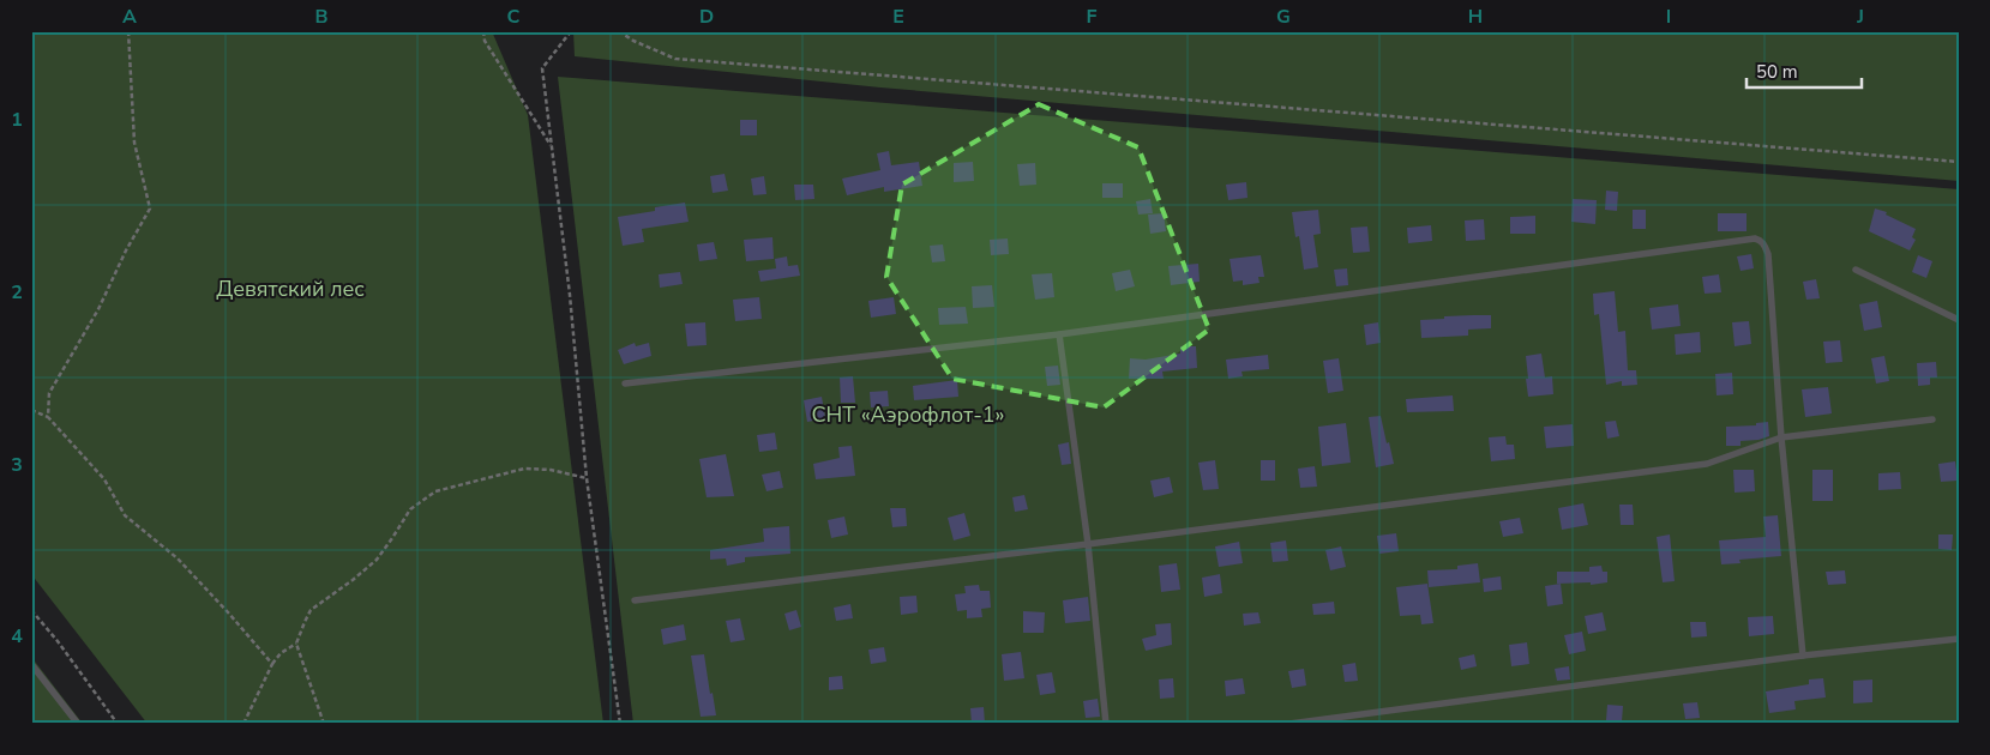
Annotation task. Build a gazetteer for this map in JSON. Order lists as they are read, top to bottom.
{
  "parks": ["Девятский лес", "СНТ «Аэрофлот-1»"],
  "scale_bar": "50 m",
  "grid": {
    "columns": [
      "A",
      "B",
      "C",
      "D",
      "E",
      "F",
      "G",
      "H",
      "I",
      "J"
    ],
    "rows": [
      "1",
      "2",
      "3",
      "4"
    ]
  }
}
